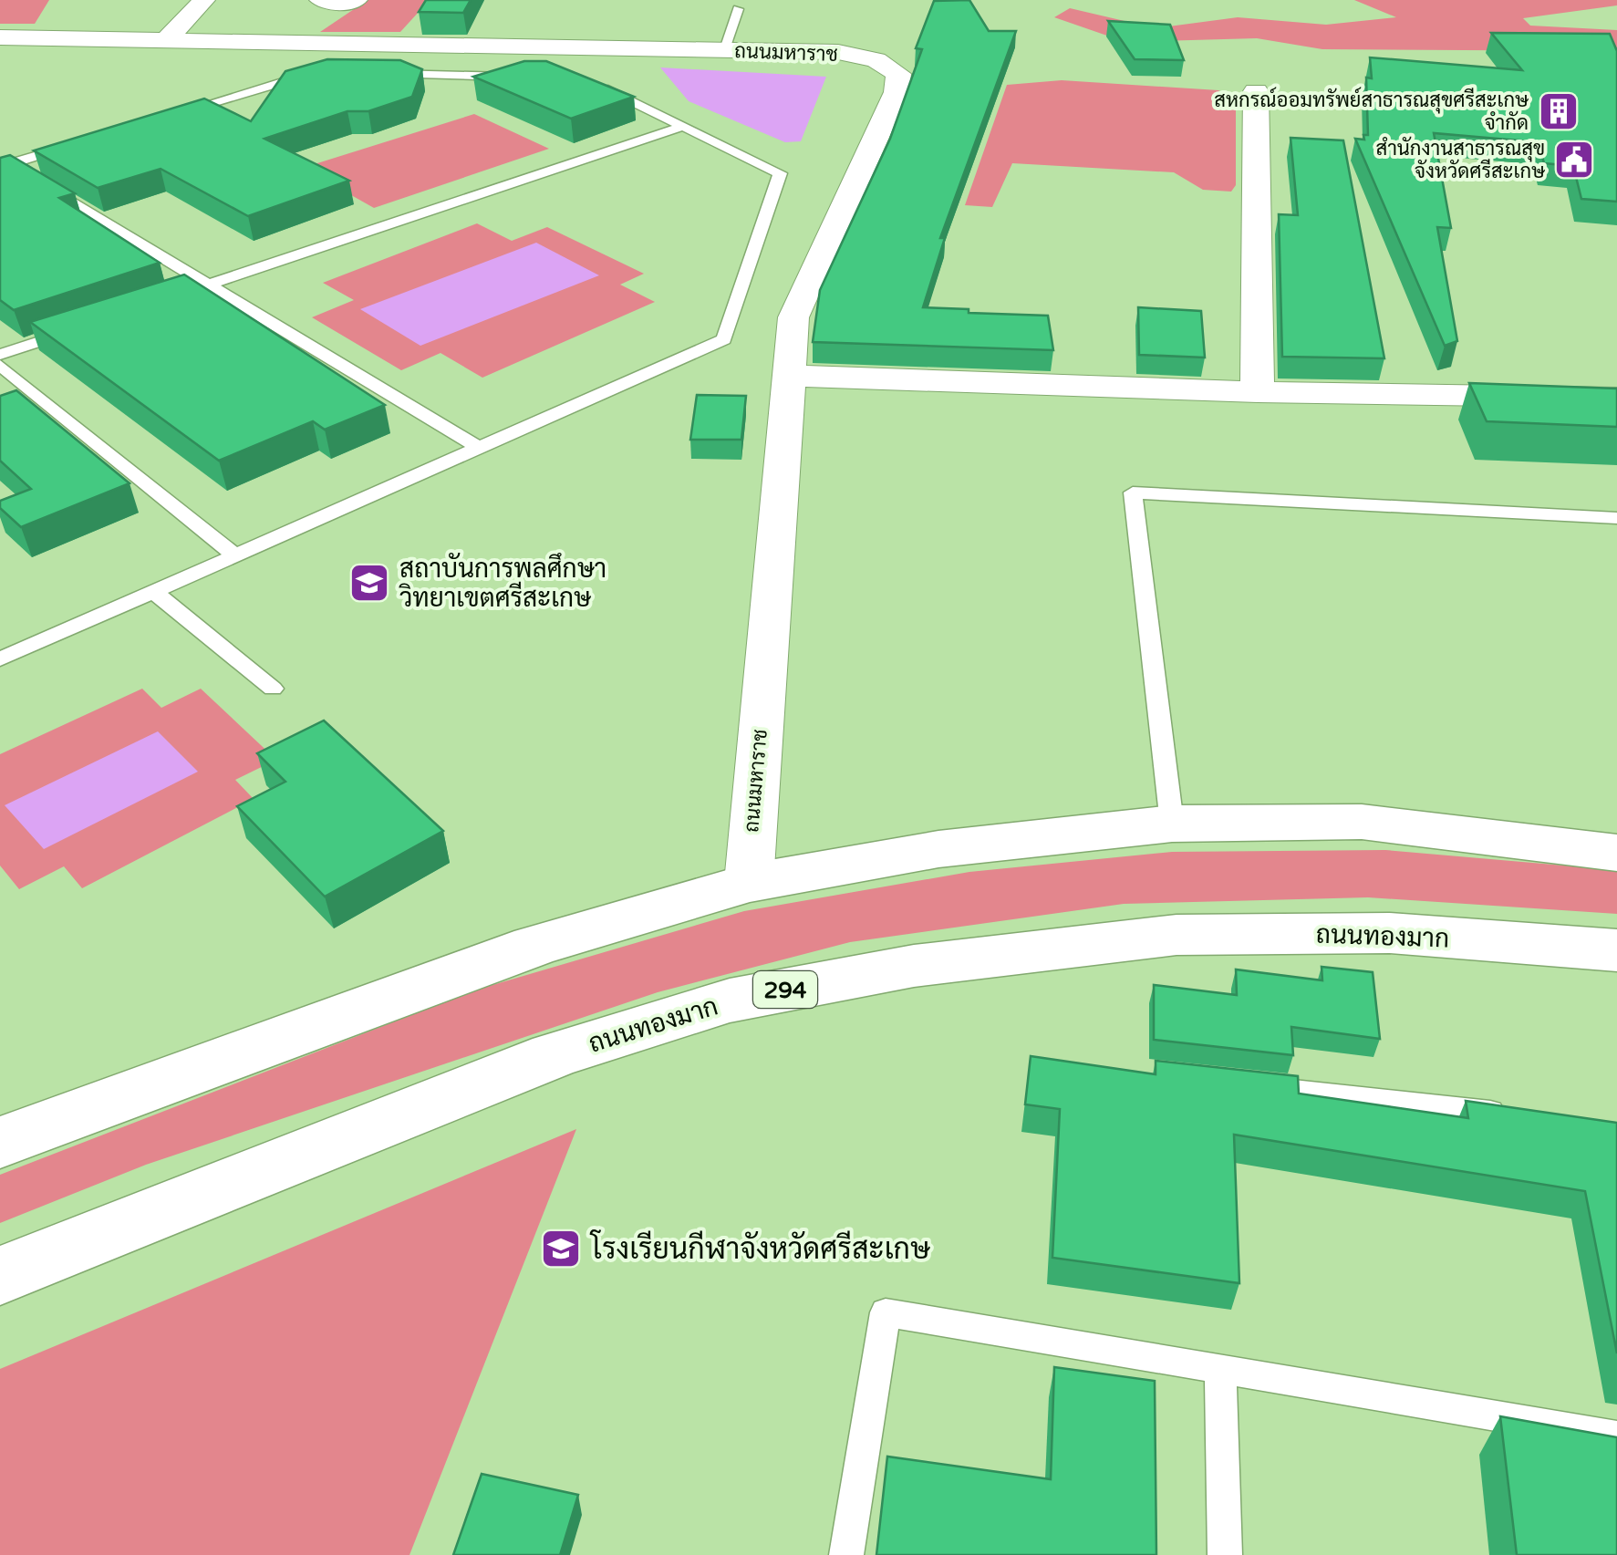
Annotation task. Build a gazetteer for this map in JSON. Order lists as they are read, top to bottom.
{
  "streets": {
    "main road": ["ถนนทองมาก", "294"],
    "street": ["ถนนมหาราช"]
  },
  "places": {
    "building": ["สหกรณ์ออมทรัพย์สาธารณสุขศรีสะเกษ จำกัด"],
    "public building": ["สำนักงานสาธารณสุข จังหวัดศรีสะเกษ"],
    "school or university": ["สถาบันการพลศึกษา วิทยาเขตศรีสะเกษ", "โรงเรียนกีฬาจังหวัดศรีสะเกษ"]
  }
}
